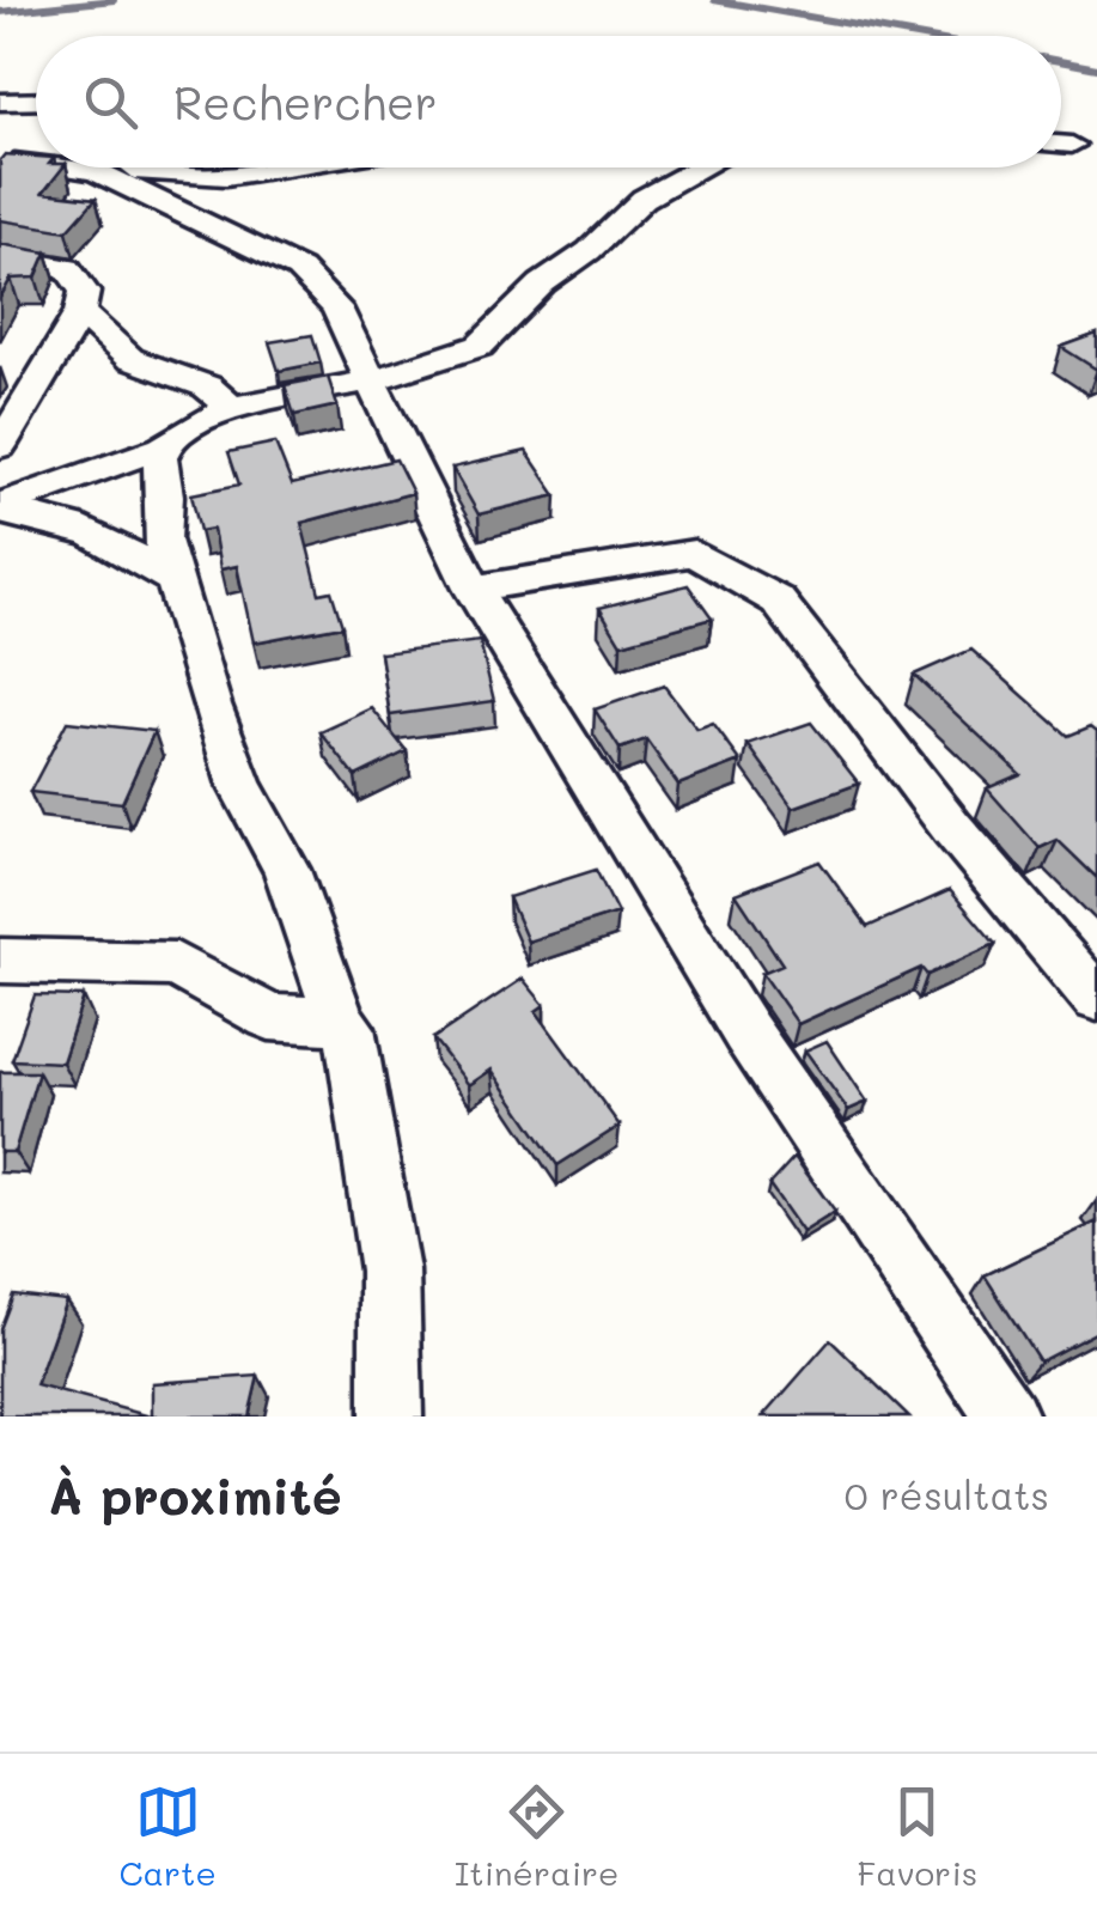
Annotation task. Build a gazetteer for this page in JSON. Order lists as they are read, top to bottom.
{
  "page": {
    "search": "Rechercher",
    "heading": ["À proximité", "0 résultats"],
    "nav": ["Carte", "Itinéraire", "Favoris"]
  }
}
